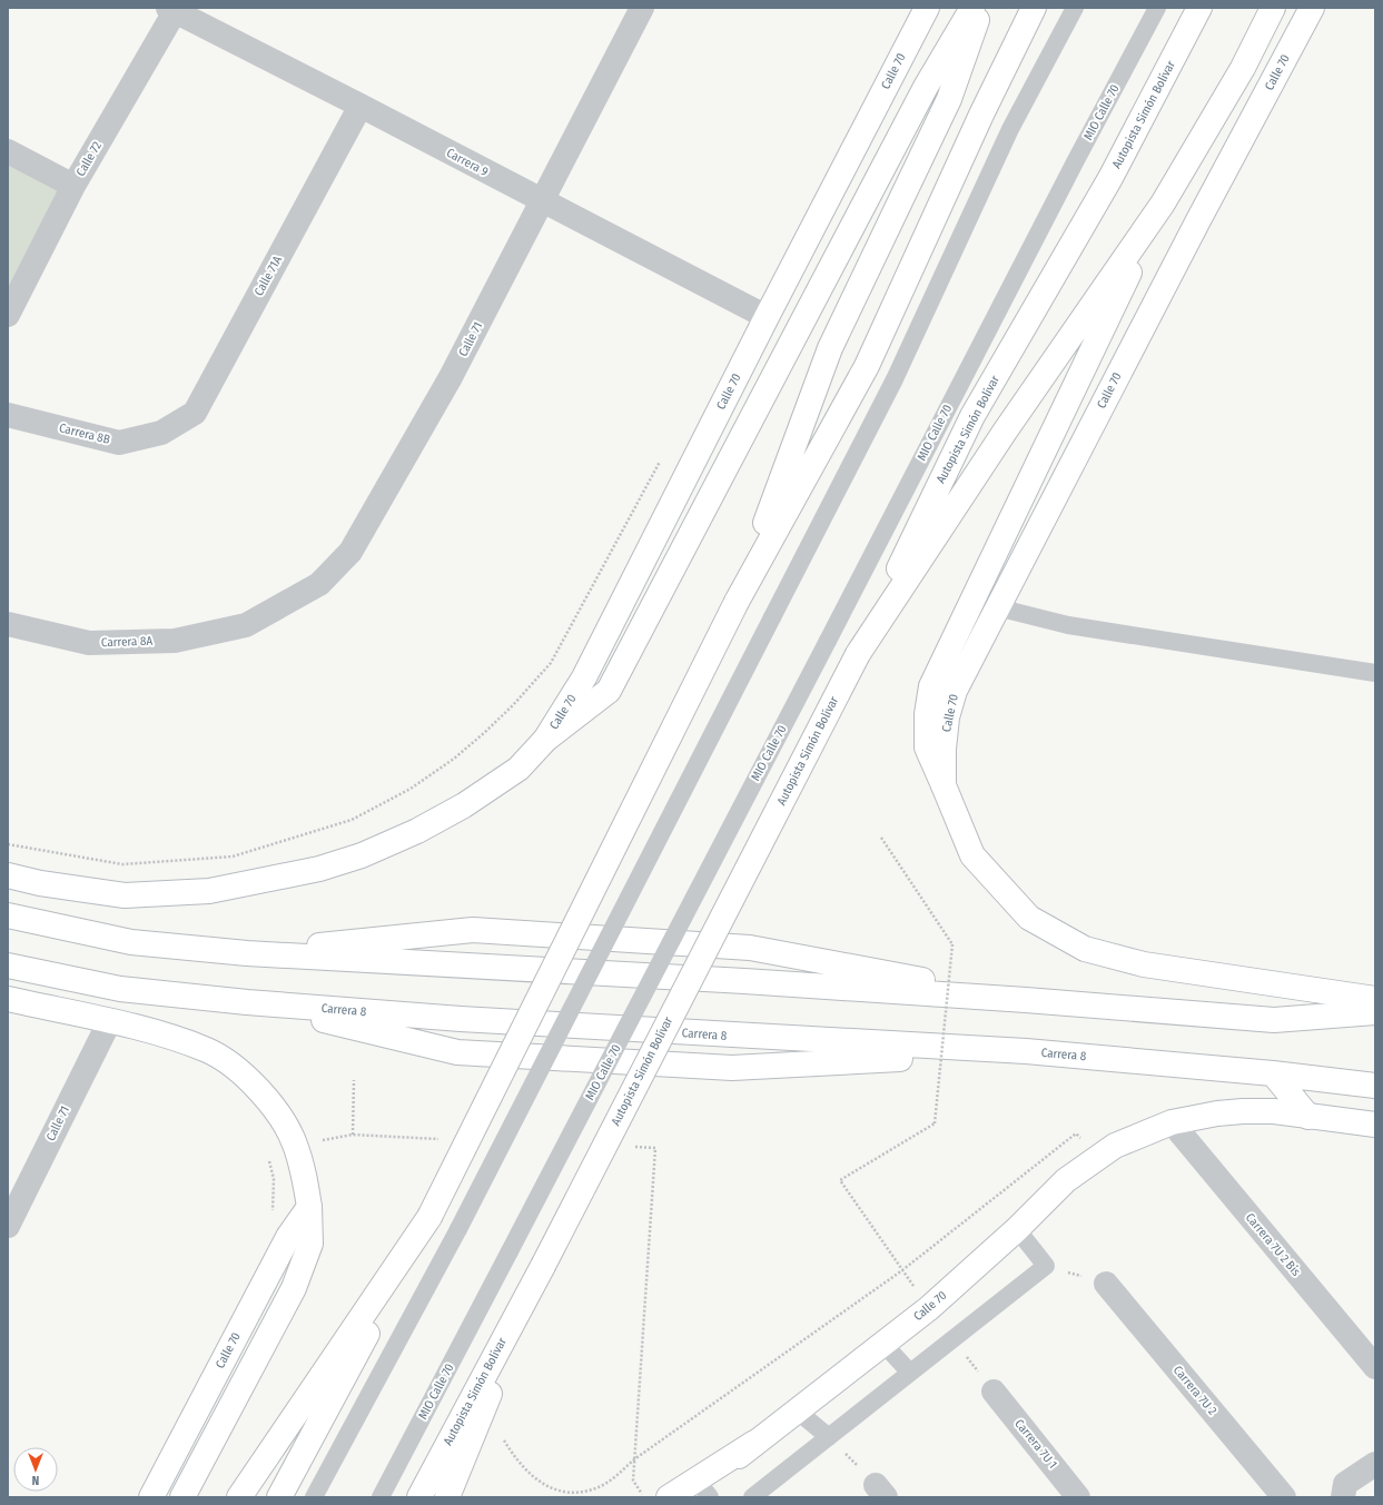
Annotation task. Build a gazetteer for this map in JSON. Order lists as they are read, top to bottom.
{
  "streets": {
    "main road": ["Calle 70", "Autopista Simón Bolívar", "Carrera 8"],
    "street": [
      "Calle 72",
      "Carrera 9",
      "Calle 71A",
      "Calle 71",
      "Carrera 8B",
      "Carrera 8A",
      "Carrera 7U 2 Bis",
      "Carrera 7U 2",
      "Carrera 7U 1"
    ],
    "lane": ["MIO Calle 70"]
  },
  "crossings": [
    ["Calle 70", "Carrera 9"],
    ["Calle 70", "Carrera 7U 2 Bis"],
    ["Calle 72", "Carrera 9"],
    ["Carrera 9", "Calle 71A"],
    ["Carrera 9", "Calle 71"],
    ["Calle 71A", "Carrera 8B"],
    ["Calle 71", "Carrera 8A"]
  ],
  "north": "bottom"
}
